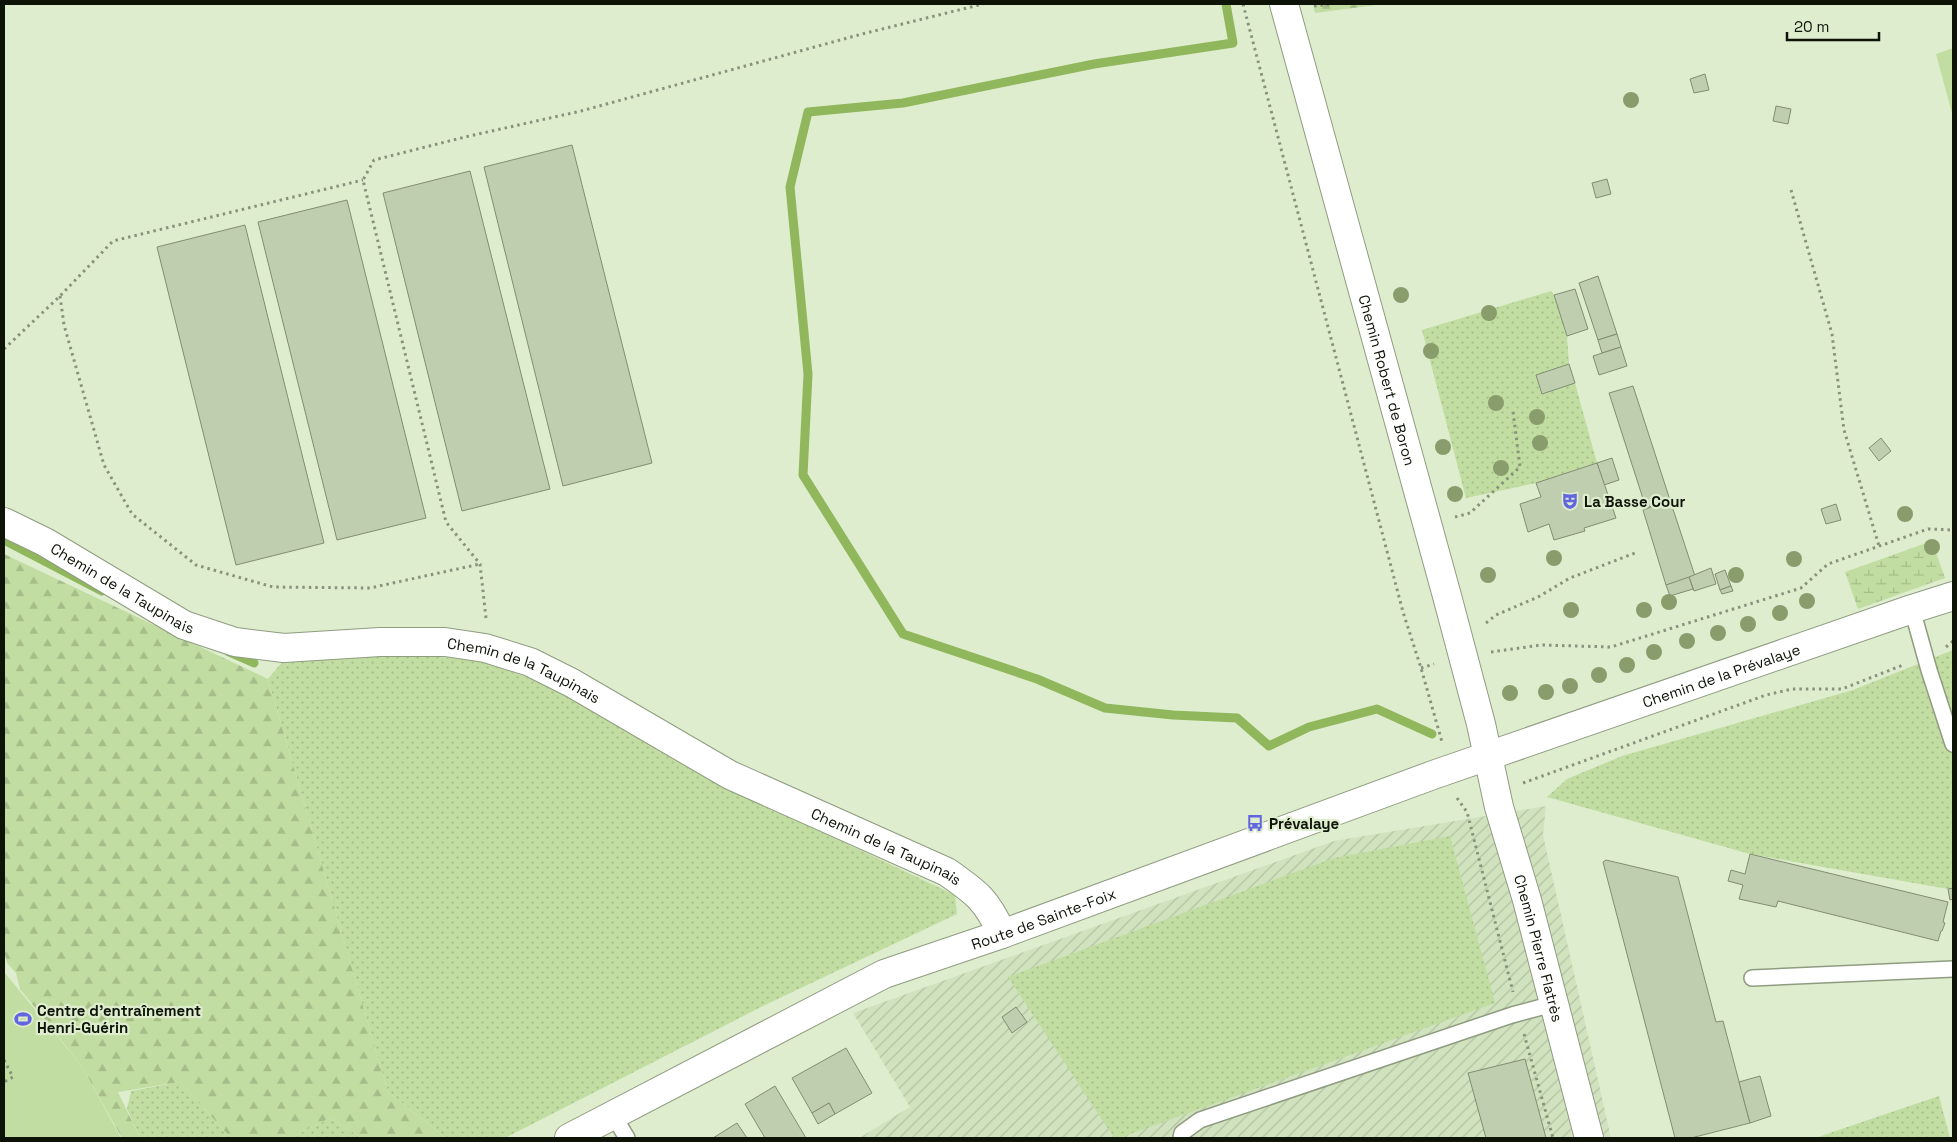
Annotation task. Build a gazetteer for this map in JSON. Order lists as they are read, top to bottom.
{
  "streets": {
    "street": [
      "Chemin Robert de Boron",
      "Chemin de la Taupinais",
      "Chemin de la Prévalaye",
      "Route de Sainte-Foix",
      "Chemin Pierre Flatrès"
    ]
  },
  "crossings": [
    ["Chemin Robert de Boron", "Chemin de la Prévalaye"],
    ["Chemin Robert de Boron", "Route de Sainte-Foix"],
    ["Chemin Robert de Boron", "Chemin Pierre Flatrès"],
    ["Chemin de la Taupinais", "Route de Sainte-Foix"],
    ["Chemin de la Prévalaye", "Route de Sainte-Foix"],
    ["Chemin de la Prévalaye", "Chemin Pierre Flatrès"],
    ["Route de Sainte-Foix", "Chemin Pierre Flatrès"]
  ],
  "places": {
    "theatre": ["La Basse Cour"],
    "bus stop": ["Prévalaye"],
    "sports": ["Centre d'entraînement Henri-Guérin"]
  },
  "scale_bar": "20 m"
}
